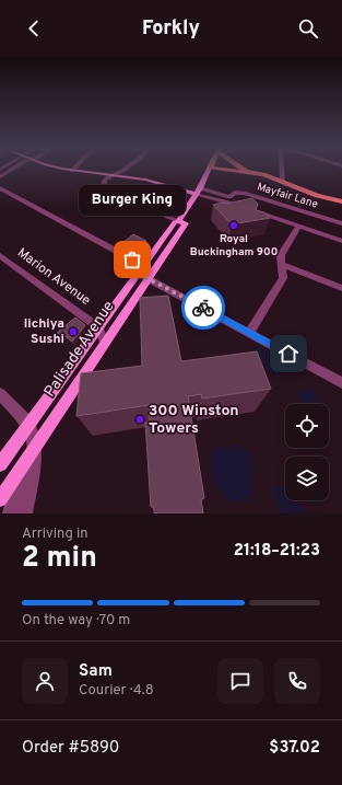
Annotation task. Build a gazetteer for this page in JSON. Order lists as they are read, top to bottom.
{
  "streets": {
    "street": ["Mayfair Lane", "Marion Avenue", "Palisade Avenue"]
  },
  "crossings": [
    ["Marion Avenue", "Palisade Avenue"]
  ],
  "places": [
    "Royal Buckingham 900",
    "Burger King",
    "Iichiya Sushi",
    "300 Winston Towers"
  ],
  "page": {
    "header": "Forkly",
    "bubble": "Burger King",
    "heading": ["2 min", "Arriving in", "21:18–21:23"],
    "panel": [
      "Sam",
      "Courier · 4.8",
      "Order #5890",
      "$37.02"
    ],
    "bar": "On the way · 70 m"
  }
}
